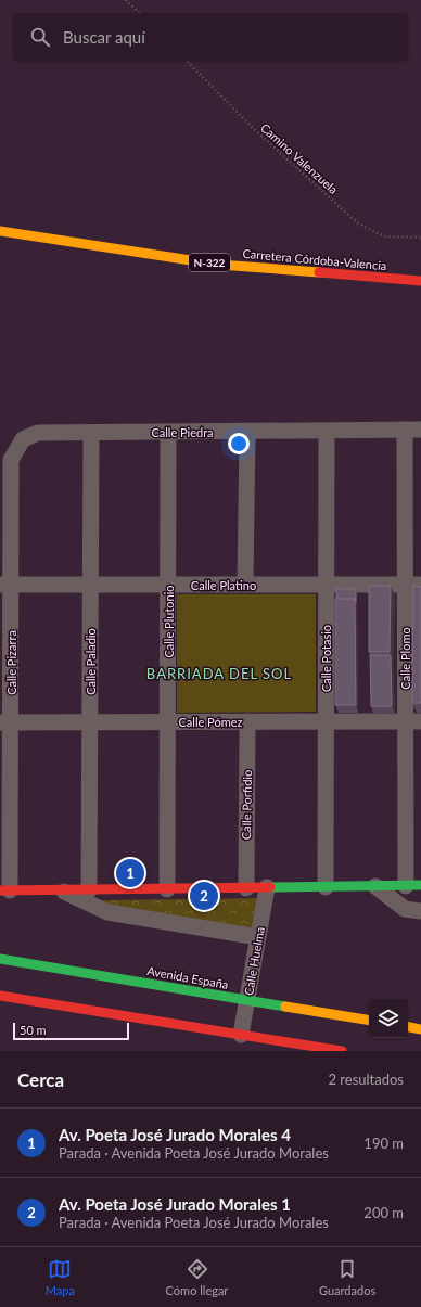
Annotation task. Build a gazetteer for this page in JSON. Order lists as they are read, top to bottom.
{
  "streets": {
    "main road": ["Carretera Córdoba-Valencia", "N-322", "Avenida España"],
    "street": [
      "Calle Piedra",
      "Calle Platino",
      "Calle Plutonio",
      "Calle Potasio",
      "Calle Plomo",
      "Calle Paladio",
      "Calle Pizarra",
      "Calle Pómez",
      "Calle Porfidio",
      "Calle Huelma"
    ],
    "path": ["Camino Valenzuela"]
  },
  "crossings": [
    ["Calle Piedra", "Calle Plutonio"],
    ["Calle Piedra", "Calle Potasio"],
    ["Calle Piedra", "Calle Plomo"],
    ["Calle Piedra", "Calle Paladio"],
    ["Calle Piedra", "Calle Pizarra"],
    ["Calle Platino", "Calle Plutonio"],
    ["Calle Platino", "Calle Potasio"],
    ["Calle Platino", "Calle Plomo"],
    ["Calle Platino", "Calle Paladio"],
    ["Calle Platino", "Calle Pizarra"],
    ["Calle Plutonio", "Calle Pómez"],
    ["Calle Potasio", "Calle Pómez"],
    ["Calle Plomo", "Calle Pómez"],
    ["Calle Paladio", "Calle Pómez"],
    ["Calle Pizarra", "Calle Pómez"],
    ["Calle Pómez", "Calle Porfidio"],
    ["Calle Huelma", "Avenida España"]
  ],
  "districts": ["BARRIADA DEL SOL"],
  "scale_bar": "50 m",
  "page": {
    "search": "Buscar aquí",
    "pins": ["1", "2"],
    "scale": "50 m",
    "heading": ["Cerca", "2 resultados"],
    "list": [
      {
        "mark": "1",
        "name": "Av. Poeta José Jurado Morales 4",
        "note": "Parada · Avenida Poeta José Jurado Morales",
        "value": "190 m"
      },
      {
        "mark": "2",
        "name": "Av. Poeta José Jurado Morales 1",
        "note": "Parada · Avenida Poeta José Jurado Morales",
        "value": "200 m"
      }
    ],
    "nav": ["Mapa", "Cómo llegar", "Guardados"]
  }
}
